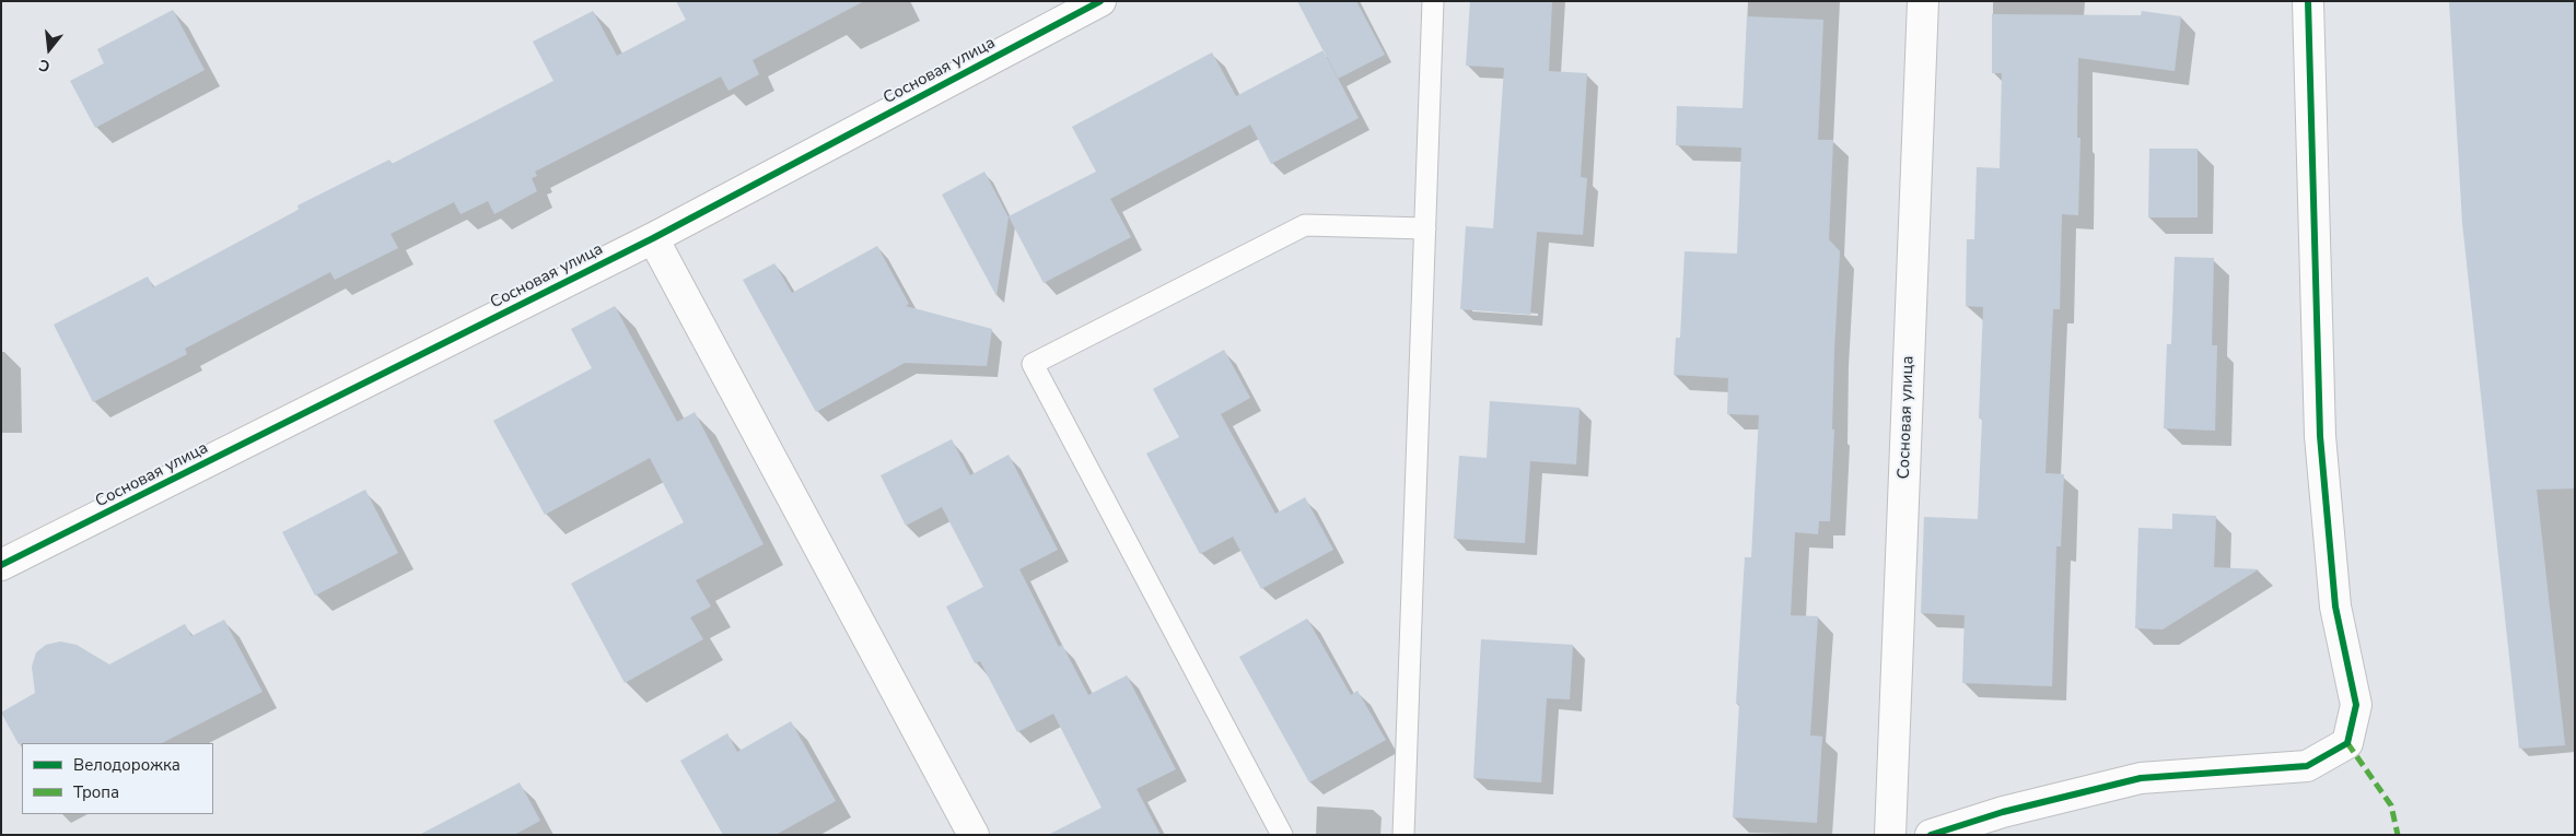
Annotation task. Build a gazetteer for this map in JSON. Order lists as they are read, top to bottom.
{
  "streets": {
    "street": ["Сосновая улица"]
  },
  "legend": ["Велодорожка", "Тропа"],
  "north": "bottom"
}
